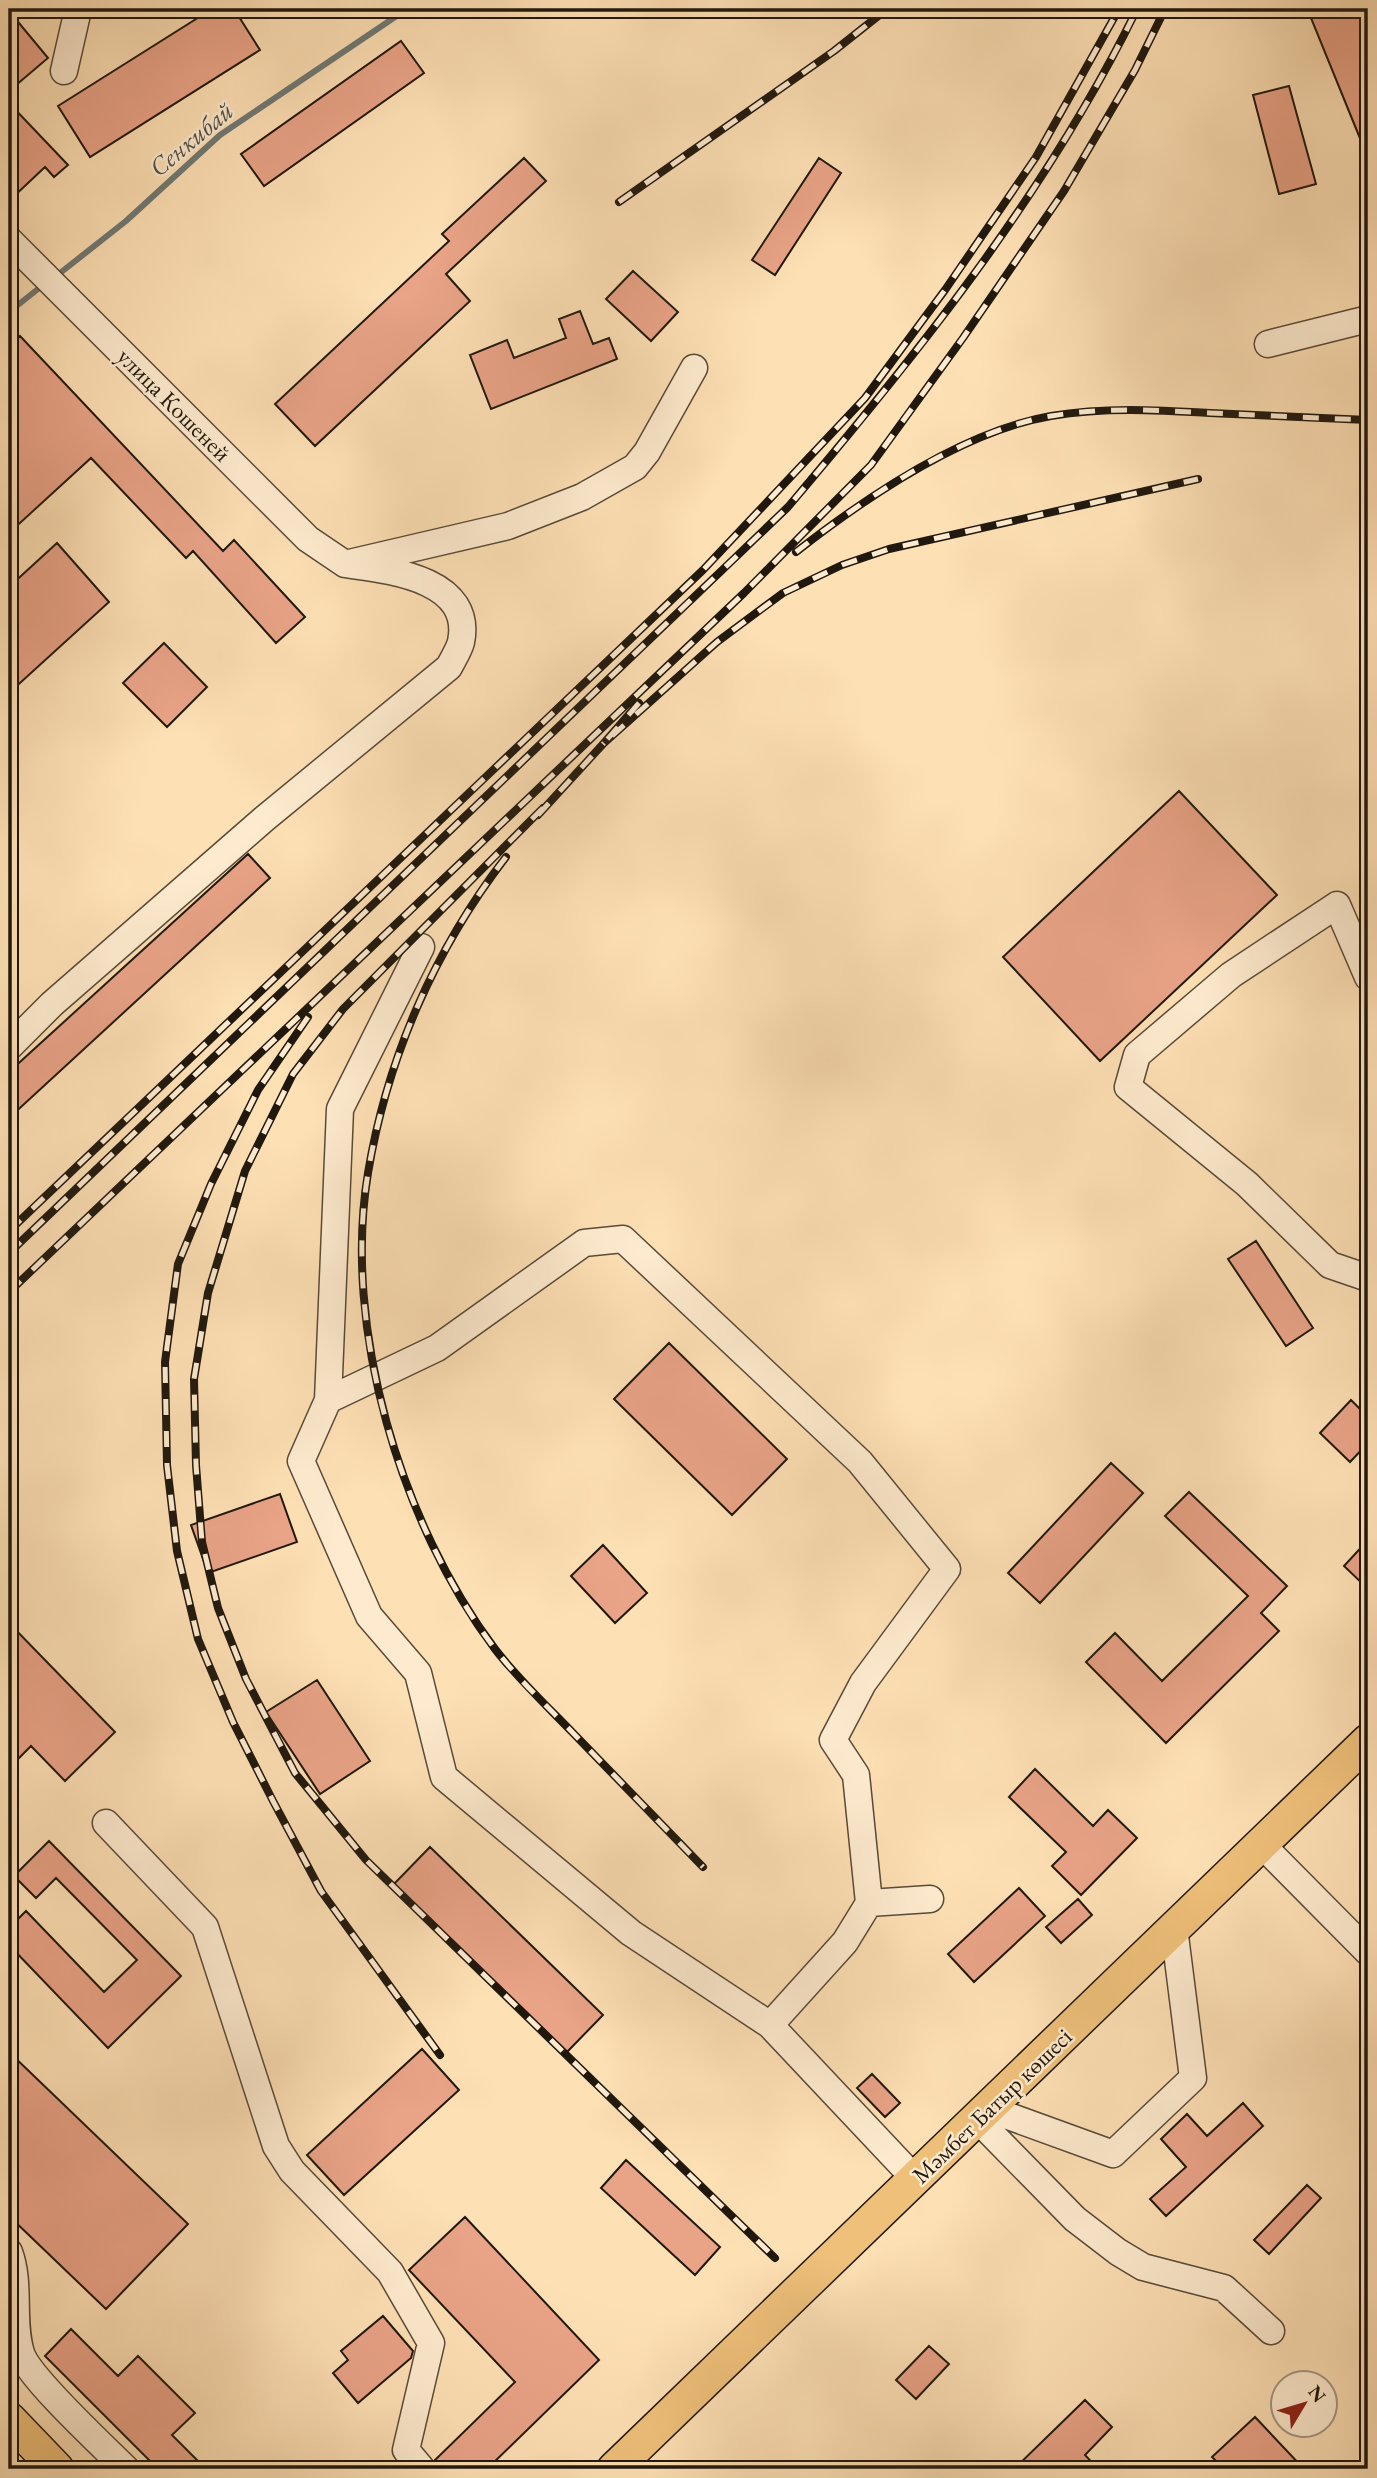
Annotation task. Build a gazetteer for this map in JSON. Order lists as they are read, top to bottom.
{
  "streets": {
    "main road": ["Мәмбет Батыр көшесі"],
    "street": ["улица Кошеней"]
  },
  "water": ["Сенкибай"],
  "north": "top right"
}
